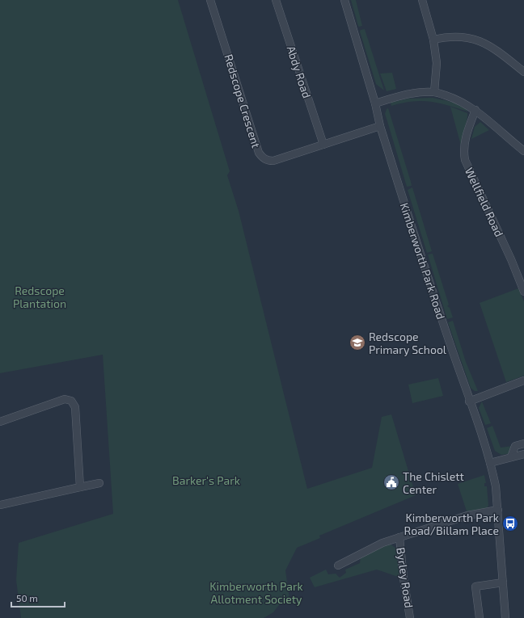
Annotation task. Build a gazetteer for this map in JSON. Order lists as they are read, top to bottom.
{
  "streets": {
    "street": [
      "Abdy Road",
      "Redscope Crescent",
      "Wellfield Road",
      "Kimberworth Park Road",
      "Byrley Road"
    ]
  },
  "crossings": [
    ["Abdy Road", "Redscope Crescent"],
    ["Redscope Crescent", "Kimberworth Park Road"]
  ],
  "parks": ["Redscope Plantation", "Barker's Park", "Kimberworth Park Allotment Society"],
  "places": {
    "school or university": ["Redscope Primary School"],
    "public building": ["The Chislett Center"],
    "bus stop": ["Kimberworth Park Road/Billam Place"]
  },
  "scale_bar": "50 m"
}
